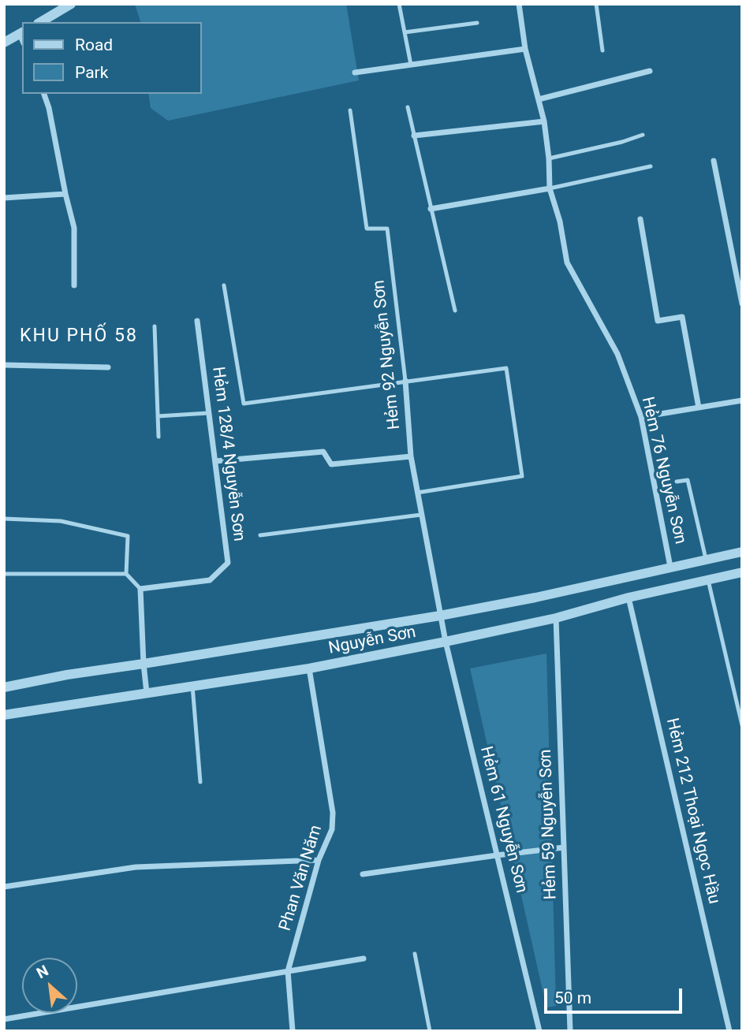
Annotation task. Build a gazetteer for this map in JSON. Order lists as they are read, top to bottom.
{
  "streets": {
    "street": [
      "Hẻm 92 Nguyễn Sơn",
      "Hẻm 128/4 Nguyễn Sơn",
      "Hẻm 76 Nguyễn Sơn",
      "Nguyễn Sơn",
      "Hẻm 212 Thoại Ngọc Hầu",
      "Hẻm 61 Nguyễn Sơn",
      "Hẻm 59 Nguyễn Sơn",
      "Phan Văn Năm"
    ]
  },
  "crossings": [
    ["Hẻm 92 Nguyễn Sơn", "Nguyễn Sơn"],
    ["Hẻm 92 Nguyễn Sơn", "Hẻm 61 Nguyễn Sơn"],
    ["Hẻm 76 Nguyễn Sơn", "Nguyễn Sơn"],
    ["Nguyễn Sơn", "Hẻm 212 Thoại Ngọc Hầu"],
    ["Nguyễn Sơn", "Hẻm 61 Nguyễn Sơn"],
    ["Nguyễn Sơn", "Hẻm 59 Nguyễn Sơn"],
    ["Nguyễn Sơn", "Phan Văn Năm"]
  ],
  "districts": ["KHU PHỐ 58"],
  "legend": ["Road", "Park"],
  "scale_bar": "50 m",
  "north": "top left"
}
